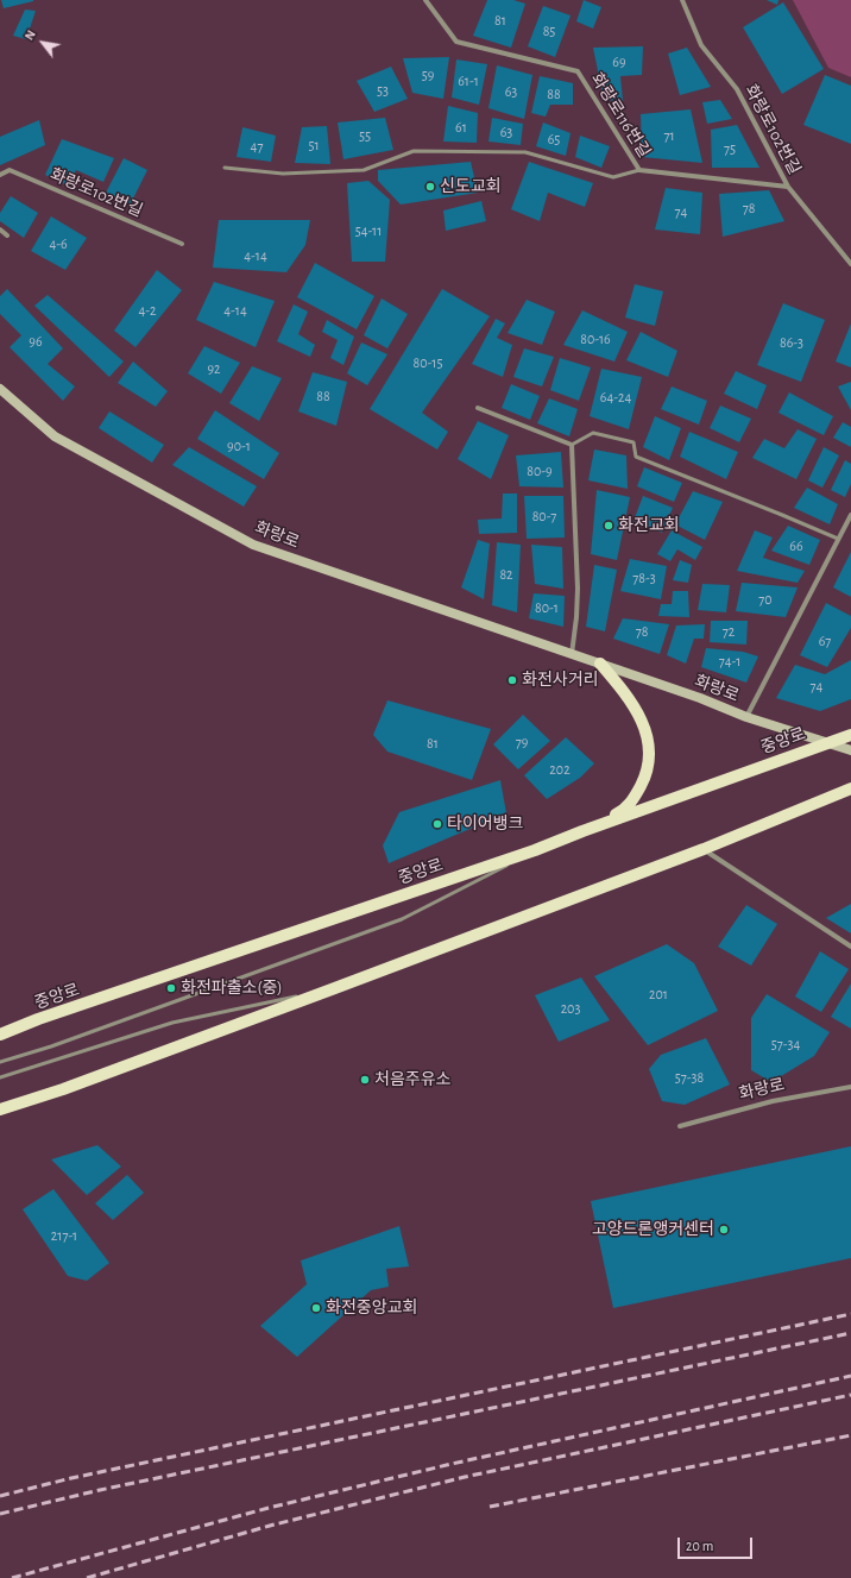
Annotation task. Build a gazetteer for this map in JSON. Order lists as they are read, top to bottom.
{
  "streets": {
    "main road": ["화랑로", "중앙로"],
    "street": ["화랑로116번길", "화랑로102번길"]
  },
  "crossings": [
    ["화랑로116번길", "화랑로102번길"],
    ["화랑로", "중앙로"]
  ],
  "places": [
    "신도교회",
    "화전교회",
    "화전사거리",
    "타이어뱅크",
    "화전파출소(중)",
    "처음주유소",
    "고양드론앵커센터",
    "화전중앙교회"
  ],
  "house_numbers": [
    "81",
    "85",
    "69",
    "59",
    "61-1",
    "53",
    "63",
    "88",
    "61",
    "63",
    "55",
    "71",
    "65",
    "51",
    "47",
    "75",
    "78",
    "74",
    "54-11",
    "4-6",
    "4-14",
    "4-2",
    "4-14",
    "80-16",
    "96",
    "86-3",
    "80-15",
    "92",
    "88",
    "64-24",
    "90-1",
    "80-9",
    "80-7",
    "66",
    "82",
    "78-3",
    "70",
    "80-1",
    "78",
    "72",
    "67",
    "74-1",
    "74",
    "79",
    "81",
    "202",
    "201",
    "203",
    "57-34",
    "57-38",
    "217-1"
  ],
  "scale_bar": "20 m",
  "north": "top left"
}
